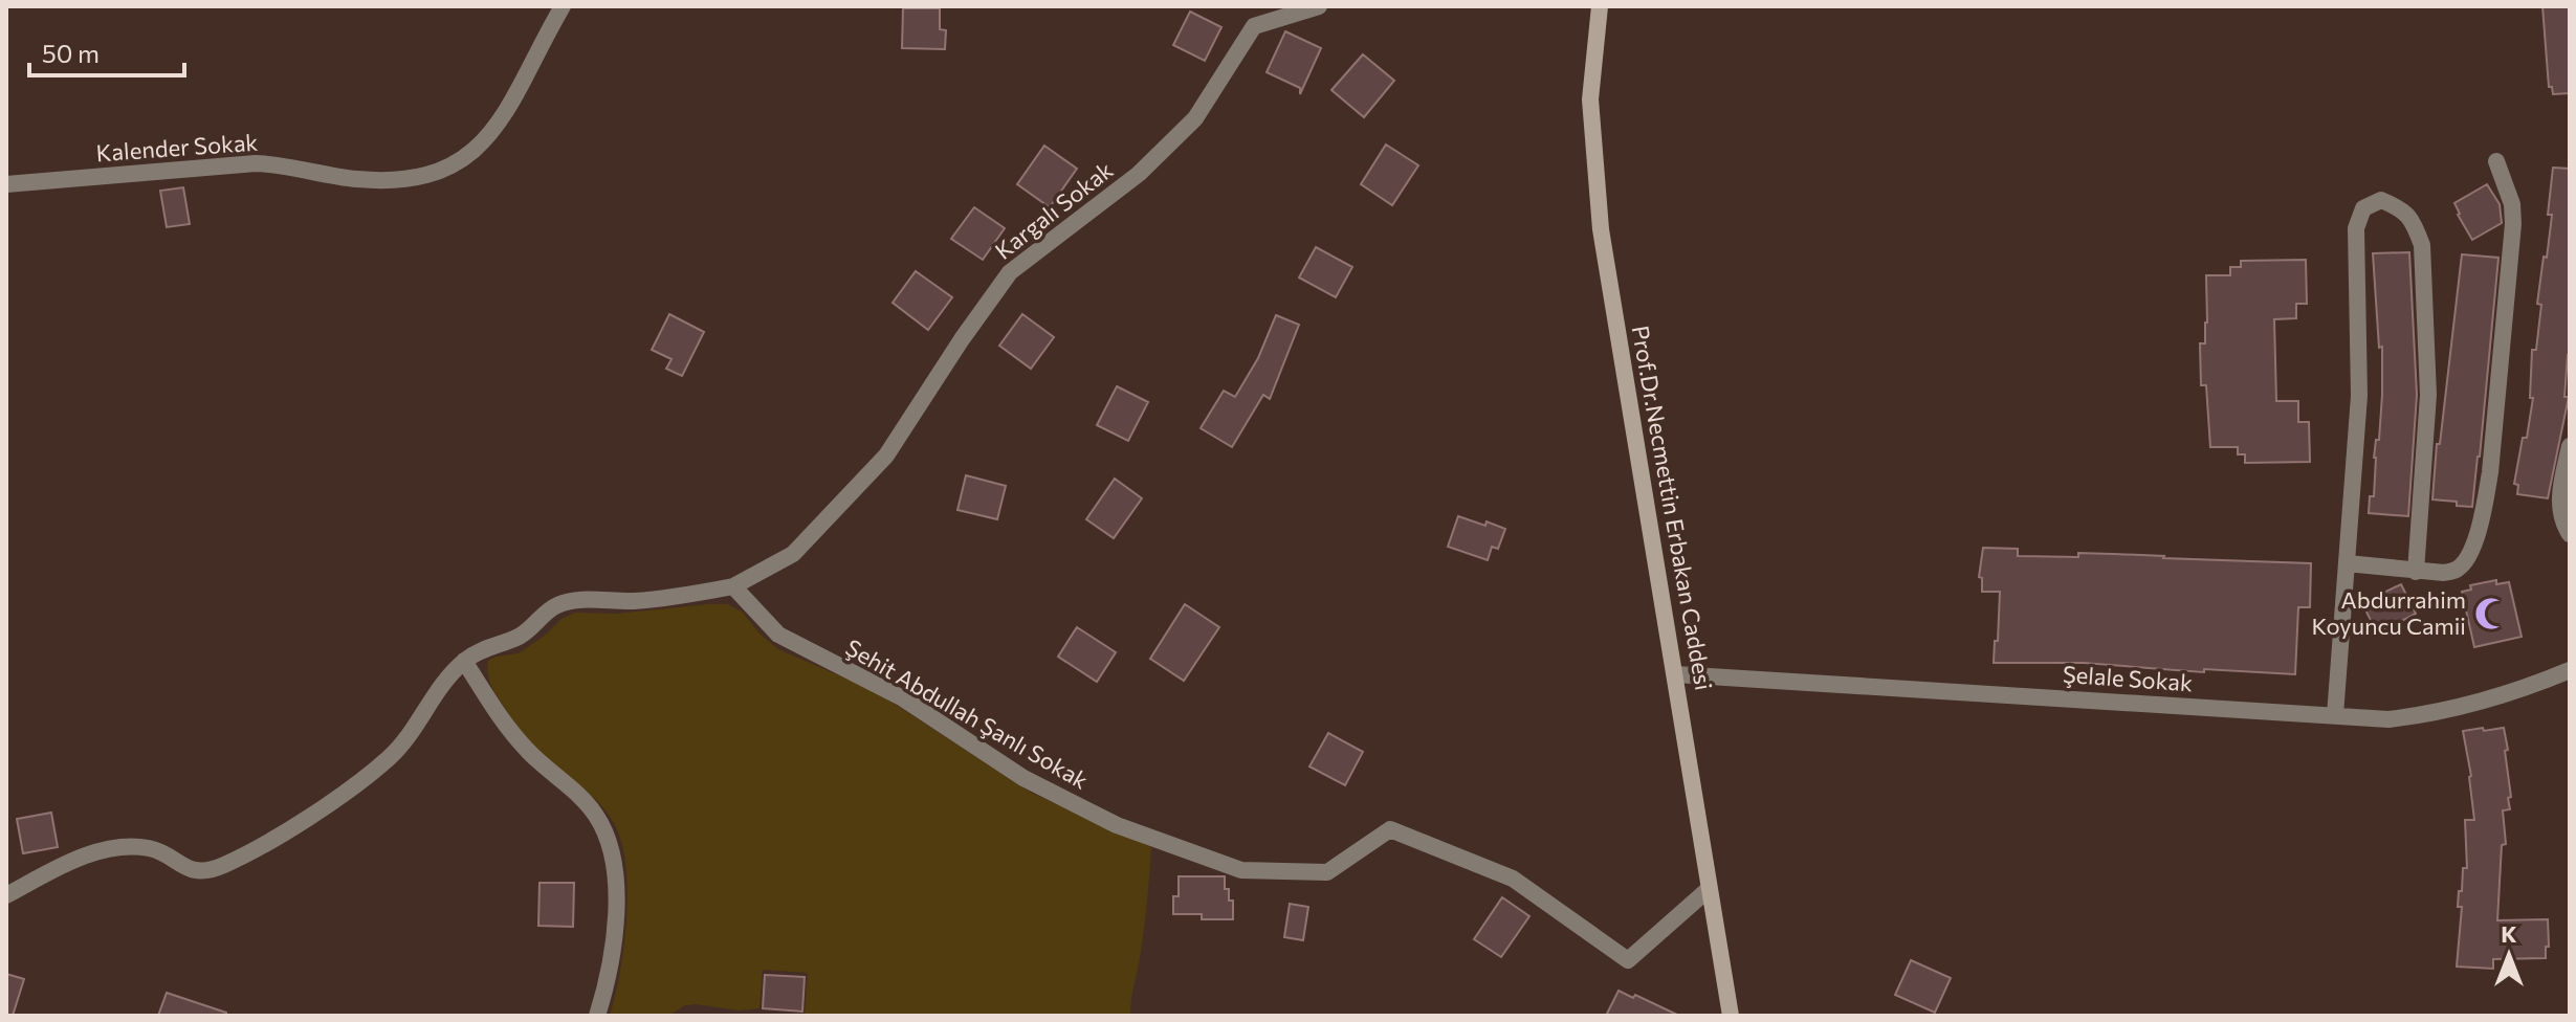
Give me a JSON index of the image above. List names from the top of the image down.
{
  "streets": {
    "main road": ["Prof.Dr.Necmettin Erbakan Caddesi"],
    "street": [
      "Kalender Sokak",
      "Kargalı Sokak",
      "Şelale Sokak",
      "Şehit Abdullah Şanlı Sokak"
    ]
  },
  "crossings": [
    ["Kargalı Sokak", "Şehit Abdullah Şanlı Sokak"],
    ["Prof.Dr.Necmettin Erbakan Caddesi", "Şelale Sokak"],
    ["Prof.Dr.Necmettin Erbakan Caddesi", "Şehit Abdullah Şanlı Sokak"]
  ],
  "places": {
    "mosque": ["Abdurrahim Koyuncu Camii"]
  },
  "scale_bar": "50 m",
  "north": "top"
}
